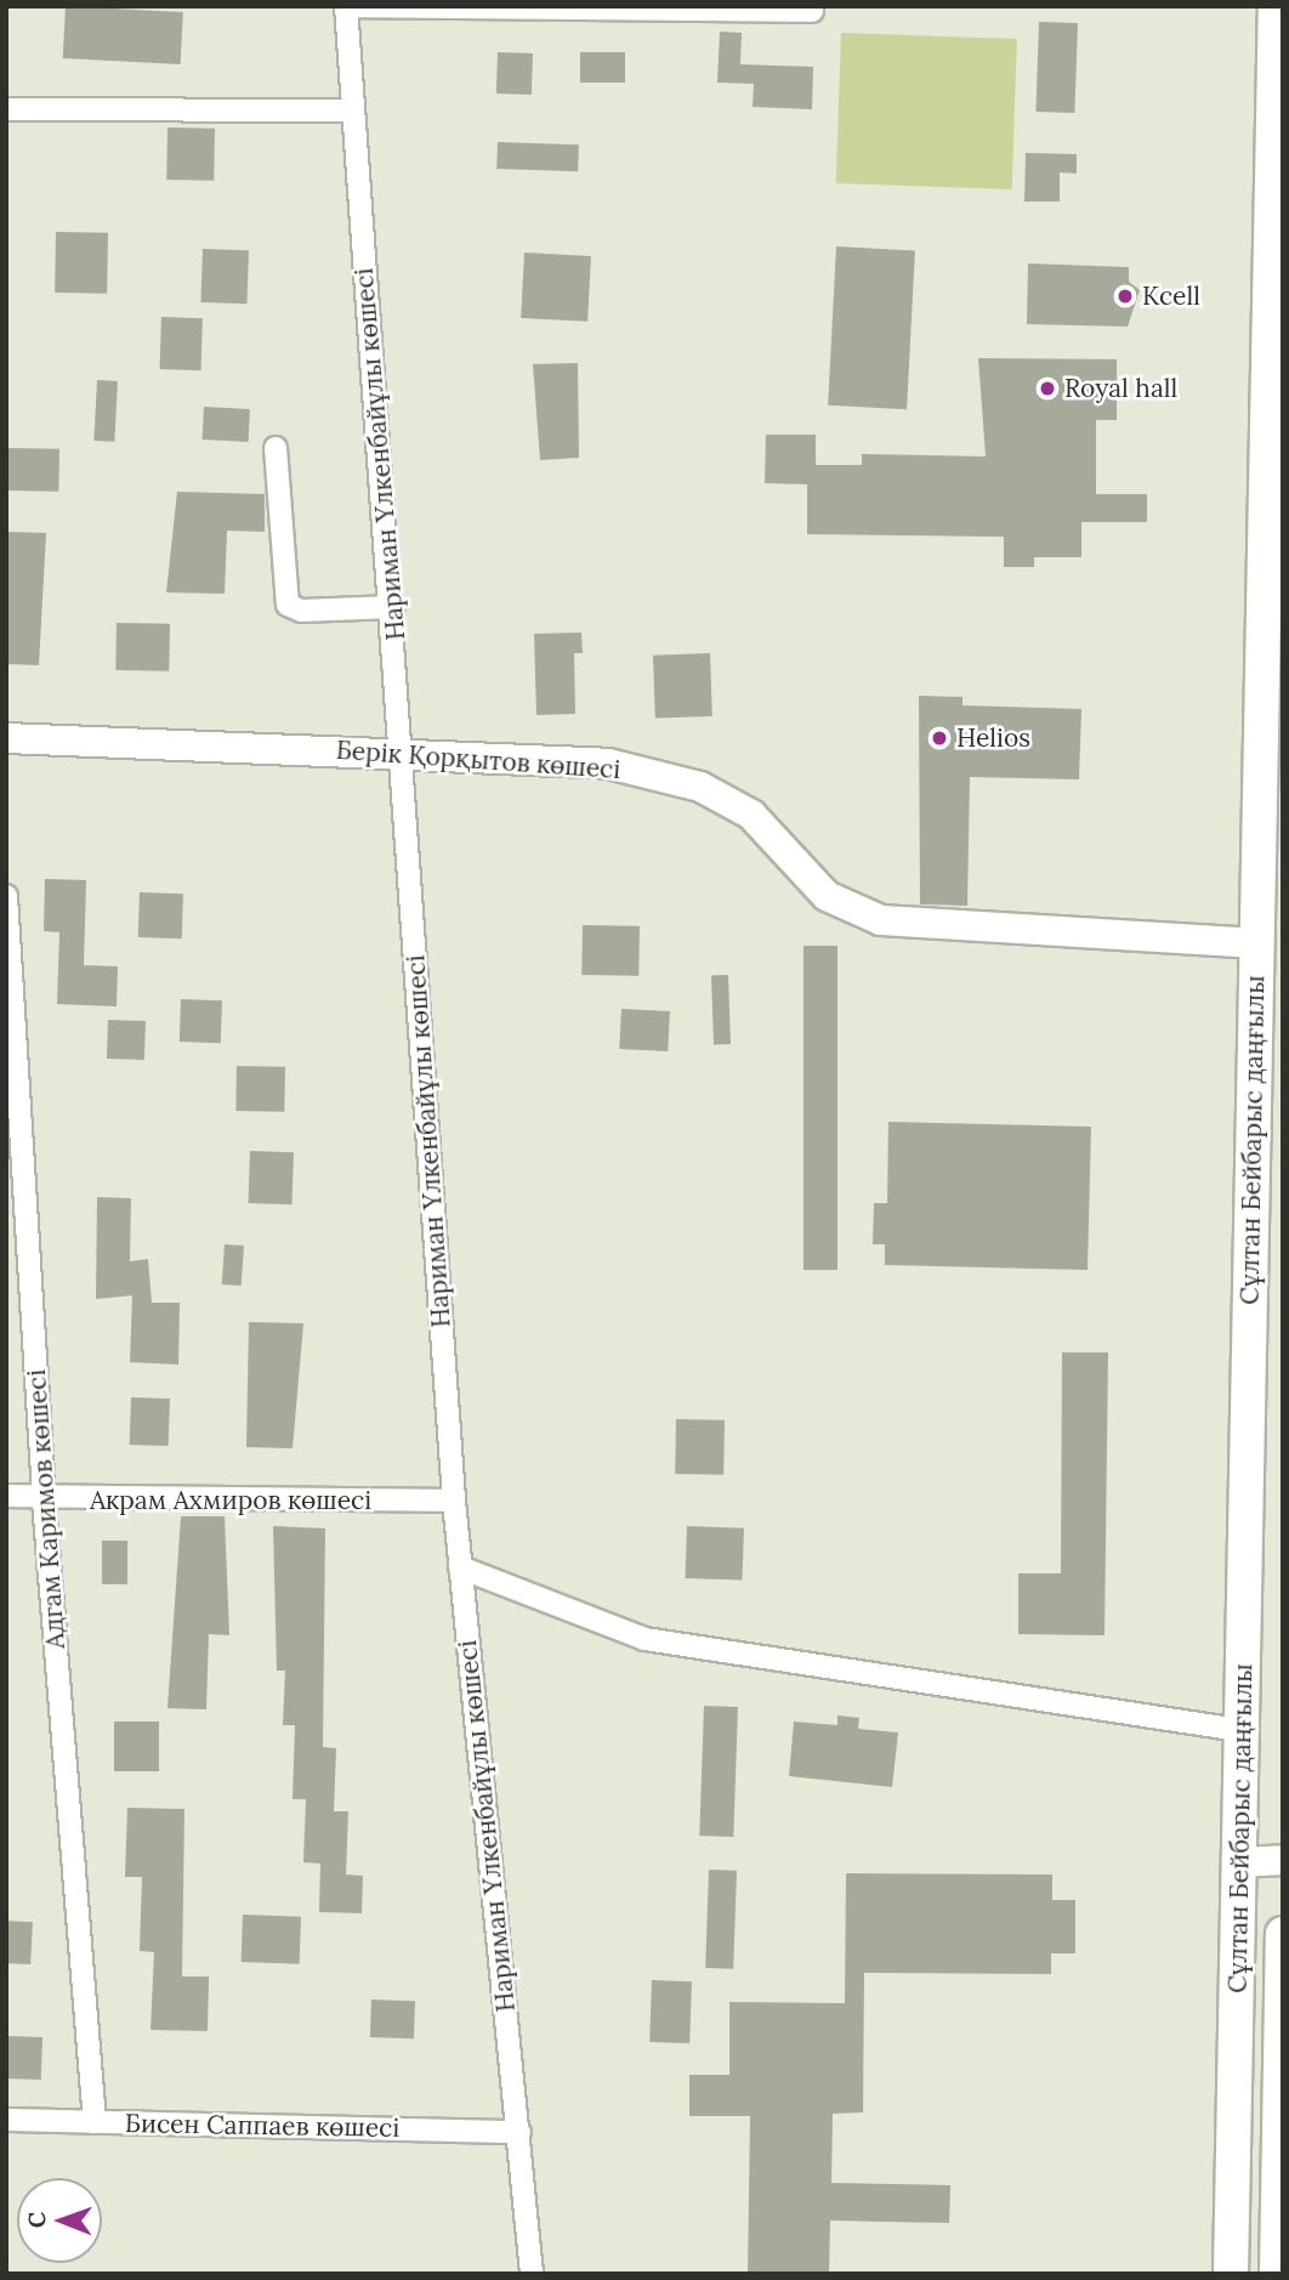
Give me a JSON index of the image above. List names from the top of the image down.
{
  "streets": {
    "main road": ["Сұлтан Бейбарыс даңғылы"],
    "street": [
      "Нариман Үлкенбайұлы көшесі",
      "Берік Қорқытов көшесі",
      "Акрам Ахмиров көшесі",
      "Адгам Каримов көшесі",
      "Бисен Саппаев көшесі"
    ]
  },
  "crossings": [
    ["Нариман Үлкенбайұлы көшесі", "Берік Қорқытов көшесі"],
    ["Нариман Үлкенбайұлы көшесі", "Акрам Ахмиров көшесі"],
    ["Нариман Үлкенбайұлы көшесі", "Бисен Саппаев көшесі"],
    ["Берік Қорқытов көшесі", "Сұлтан Бейбарыс даңғылы"],
    ["Акрам Ахмиров көшесі", "Адгам Каримов көшесі"],
    ["Адгам Каримов көшесі", "Бисен Саппаев көшесі"]
  ],
  "places": ["Kcell", "Royal hall", "Helios"],
  "north": "left"
}
